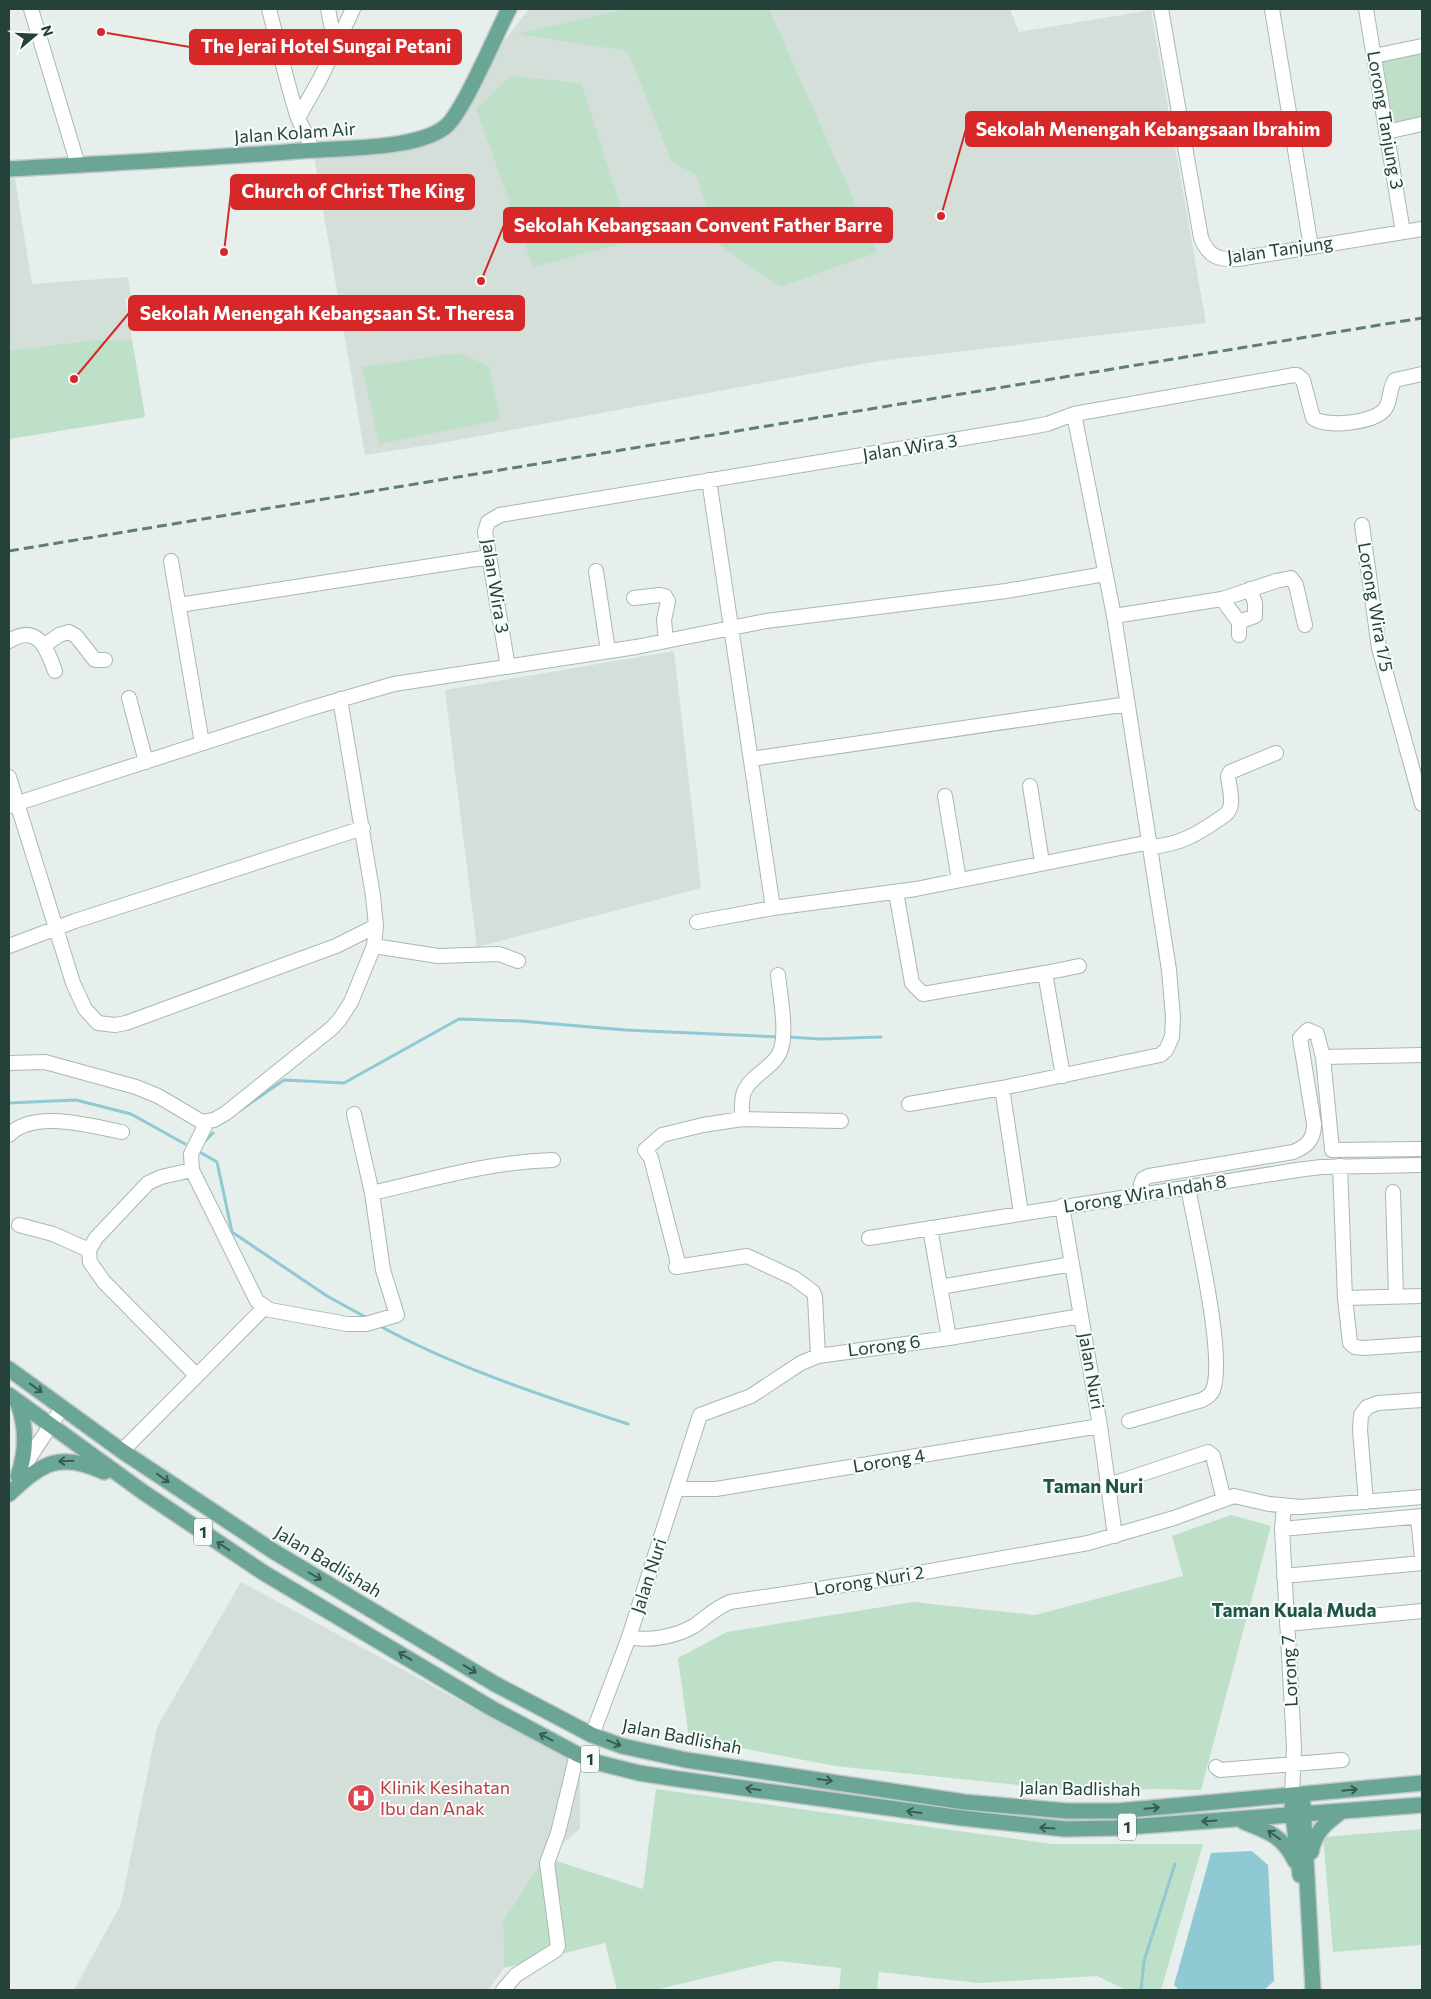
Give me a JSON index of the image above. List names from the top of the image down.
{
  "streets": {
    "main road": ["Jalan Kolam Air", "1", "Jalan Badlishah"],
    "street": [
      "Lorong Tanjung 3",
      "Jalan Tanjung",
      "Jalan Wira 3",
      "Lorong Wira 1/5",
      "Lorong Wira Indah 8",
      "Lorong 6",
      "Jalan Nuri",
      "Lorong 4",
      "Lorong Nuri 2",
      "Lorong 7"
    ]
  },
  "crossings": [
    ["Lorong Tanjung 3", "Jalan Tanjung"],
    ["Lorong Wira Indah 8", "Jalan Nuri"],
    ["Lorong 6", "Jalan Nuri"],
    ["Jalan Nuri", "Lorong 4"],
    ["Jalan Nuri", "Jalan Badlishah"],
    ["Jalan Nuri", "Lorong Nuri 2"],
    ["Jalan Badlishah", "Lorong 7"],
    ["Lorong Nuri 2", "Lorong 7"]
  ],
  "districts": ["Taman Nuri", "Taman Kuala Muda"],
  "places": {
    "other": [
      "The Jerai Hotel Sungai Petani",
      "Sekolah Menengah Kebangsaan Ibrahim",
      "Church of Christ The King",
      "Sekolah Kebangsaan Convent Father Barre",
      "Sekolah Menengah Kebangsaan St. Theresa"
    ],
    "hospital": ["Klinik Kesihatan Ibu dan Anak"]
  },
  "north": "right"
}
